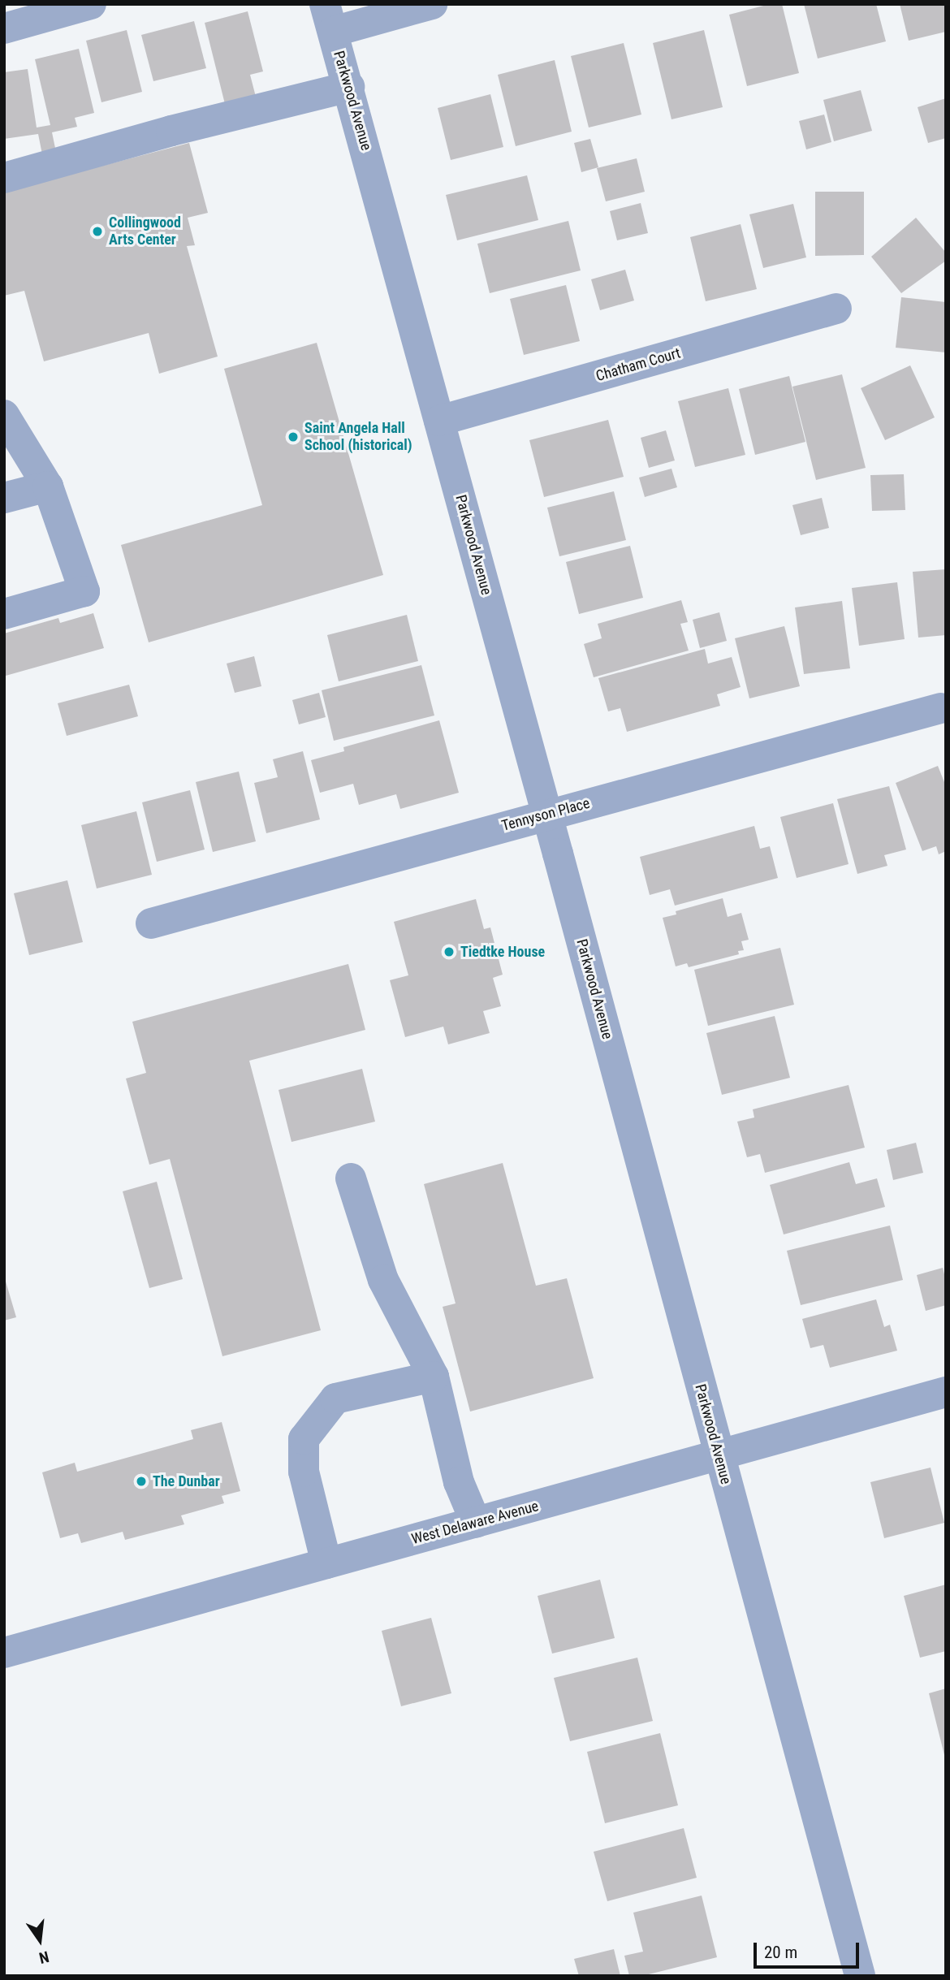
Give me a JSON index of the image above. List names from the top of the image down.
{
  "streets": {
    "street": [
      "Parkwood Avenue",
      "Chatham Court",
      "Tennyson Place",
      "West Delaware Avenue"
    ]
  },
  "crossings": [
    ["Parkwood Avenue", "Chatham Court"],
    ["Parkwood Avenue", "Tennyson Place"],
    ["Parkwood Avenue", "West Delaware Avenue"]
  ],
  "places": [
    "Collingwood Arts Center",
    "Saint Angela Hall School (historical)",
    "Tiedtke House",
    "The Dunbar"
  ],
  "scale_bar": "20 m",
  "north": "bottom"
}
